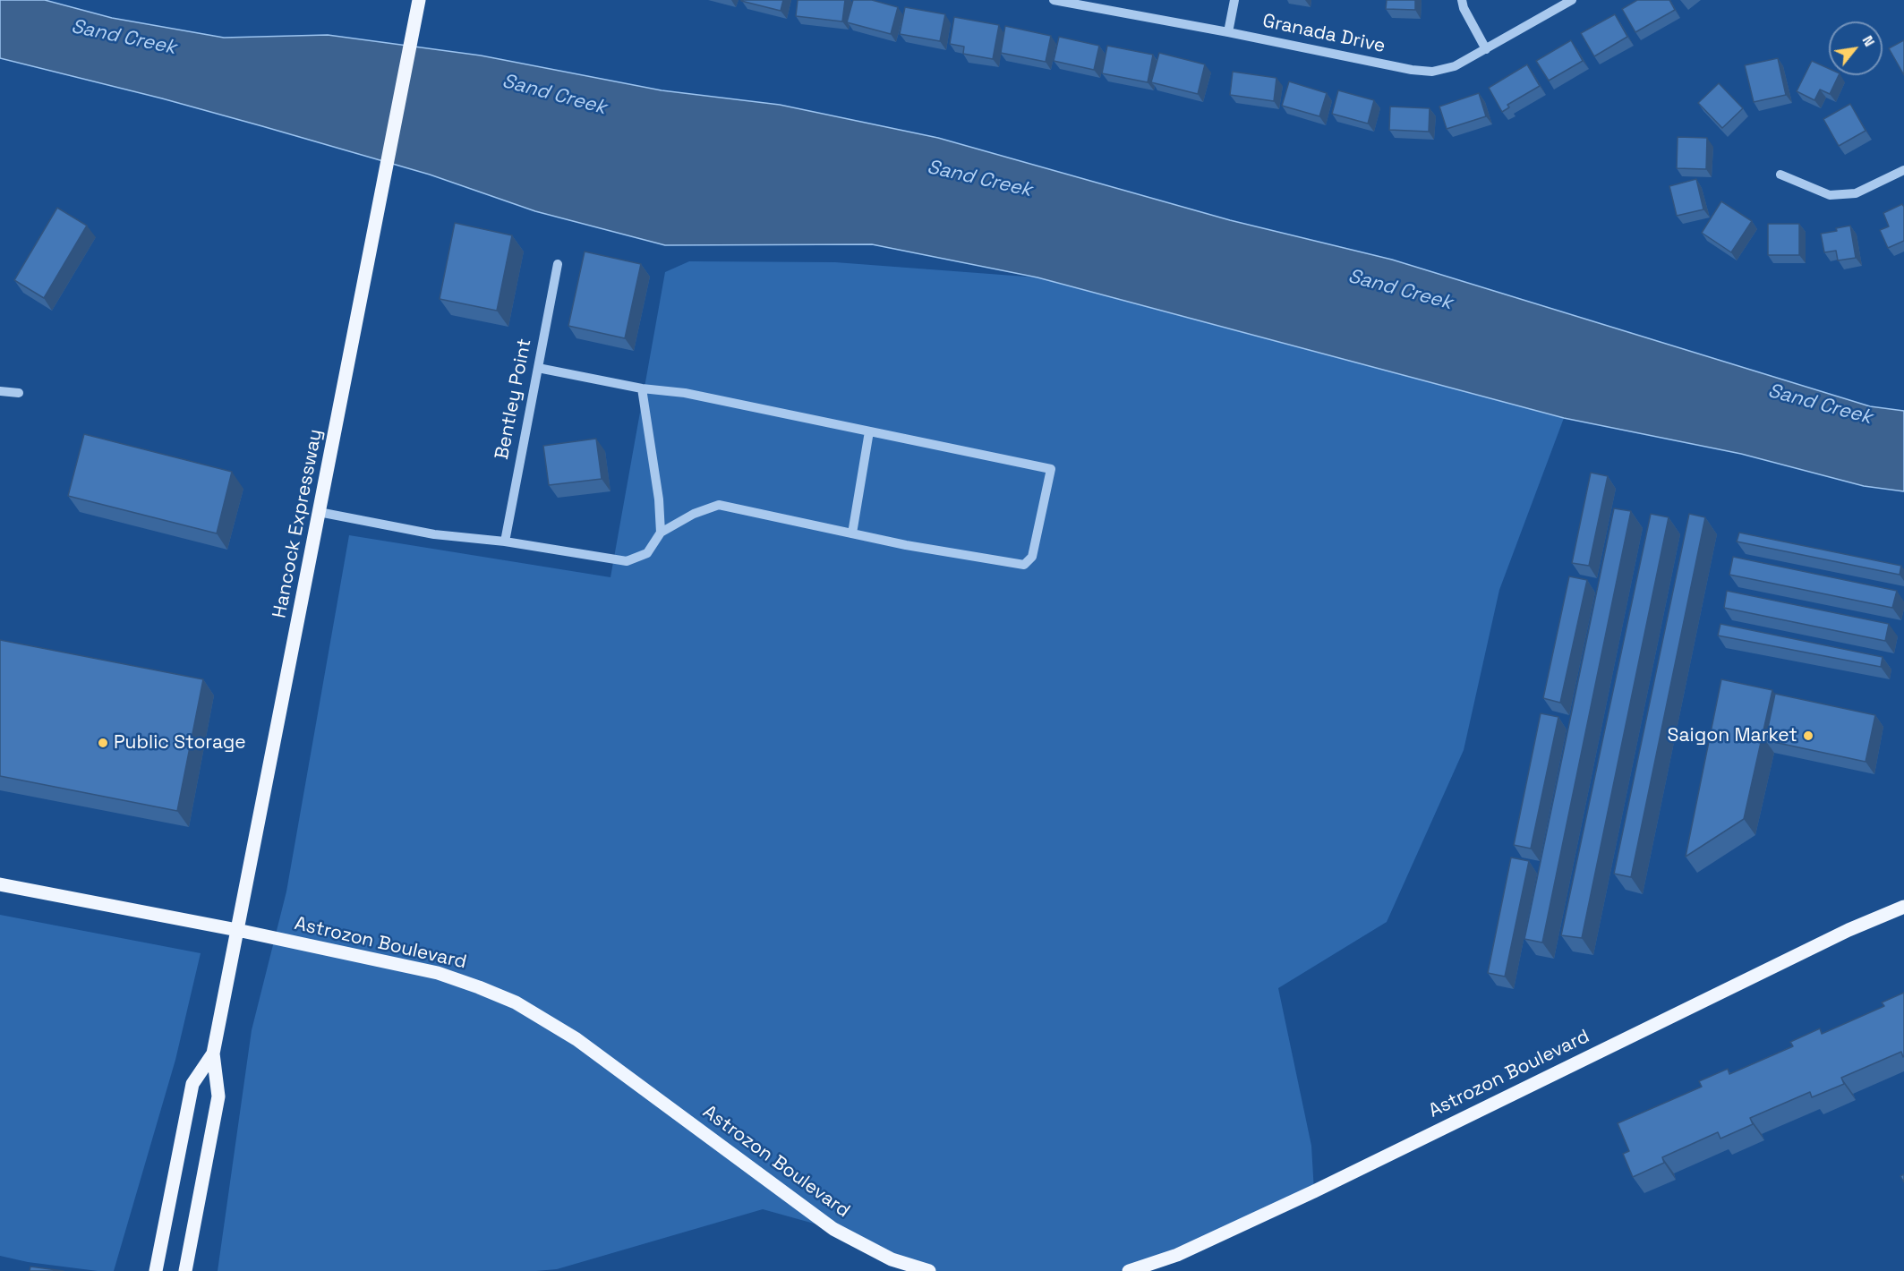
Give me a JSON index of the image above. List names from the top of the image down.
{
  "streets": {
    "main road": ["Hancock Expressway", "Astrozon Boulevard"],
    "street": ["Granada Drive", "Bentley Point"]
  },
  "crossings": [
    ["Hancock Expressway", "Astrozon Boulevard"]
  ],
  "water": ["Sand Creek"],
  "places": ["Saigon Market", "Public Storage"],
  "north": "top right"
}
